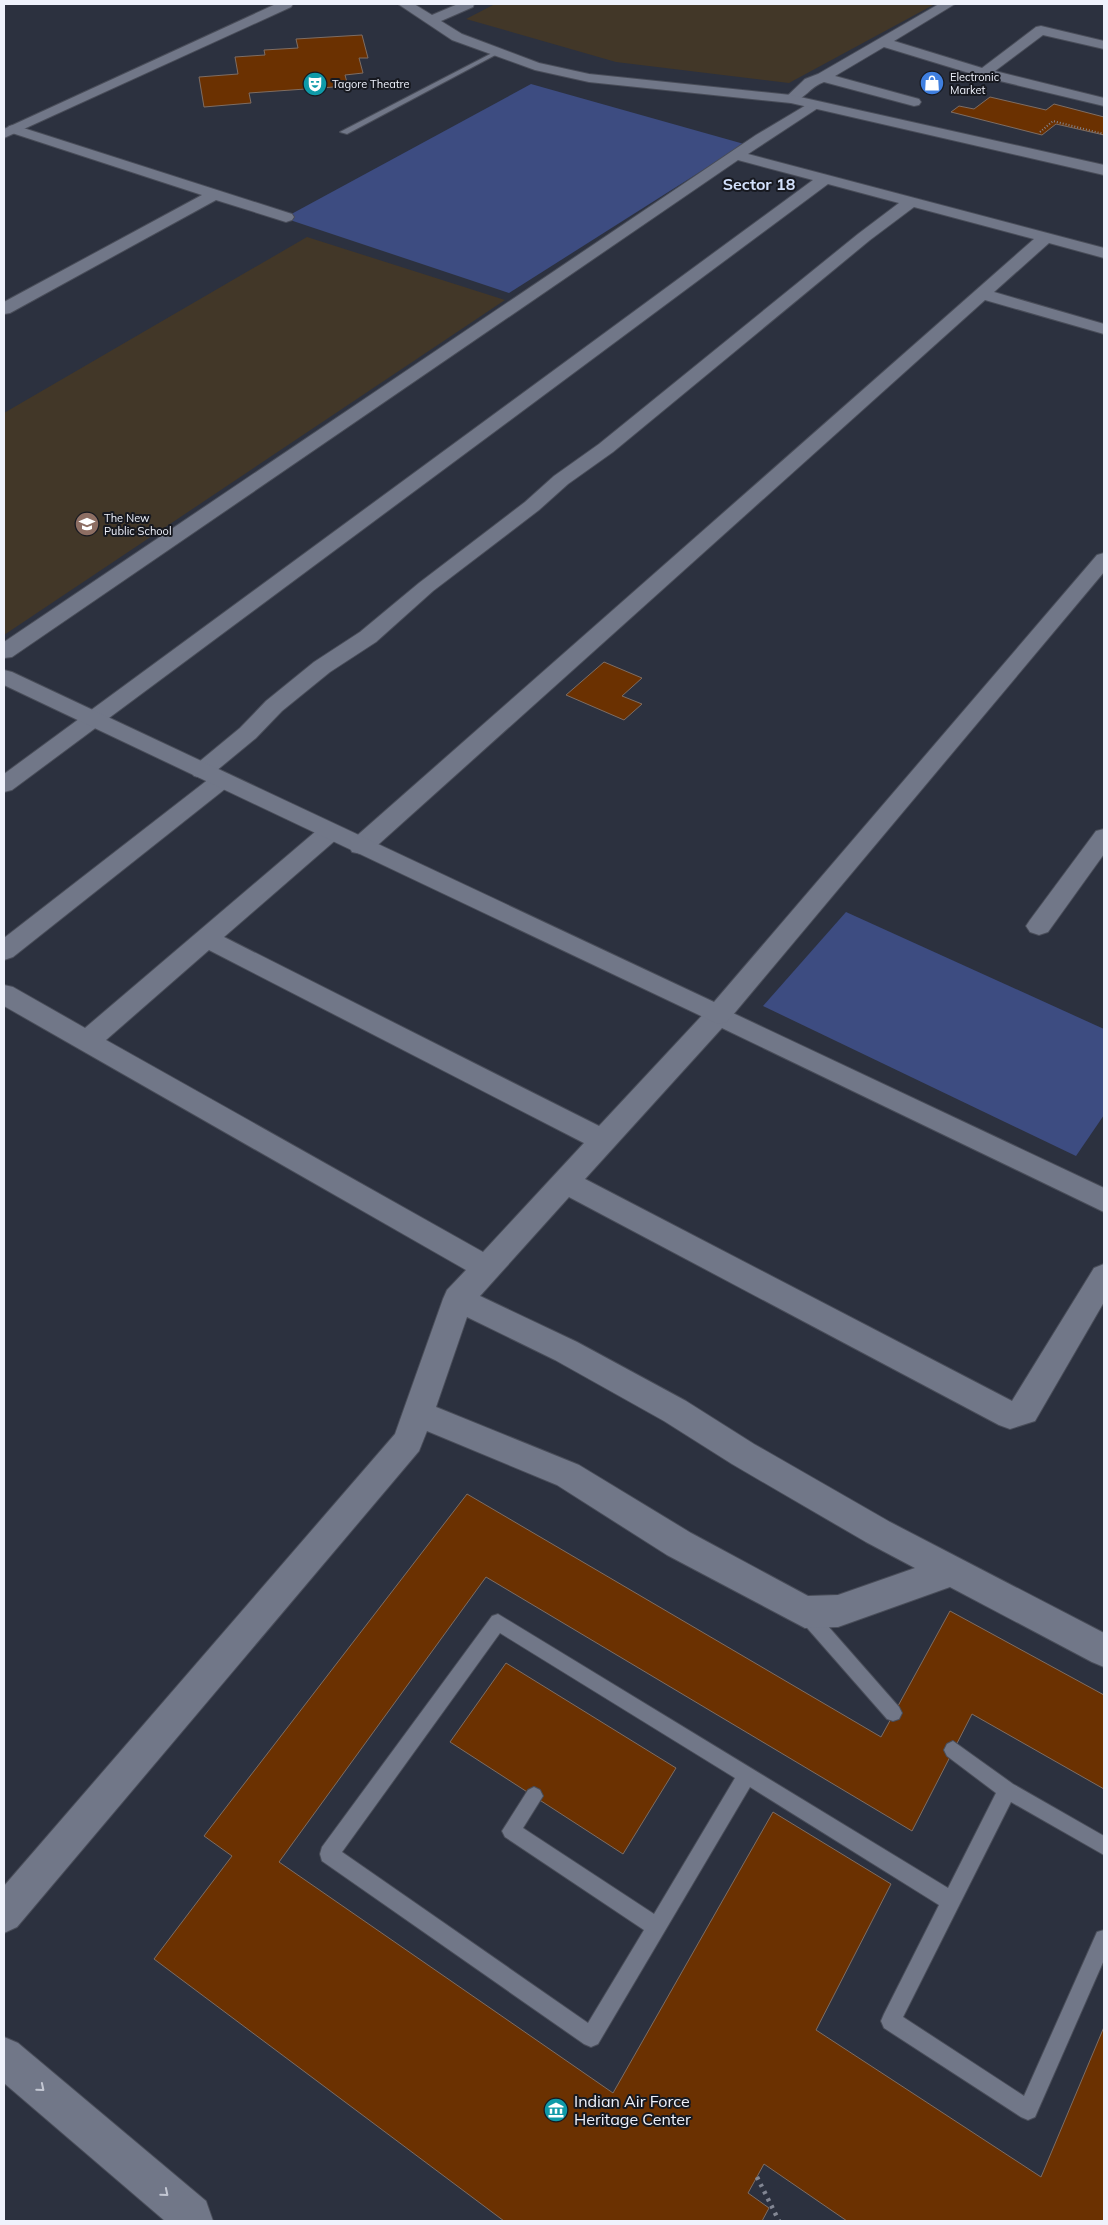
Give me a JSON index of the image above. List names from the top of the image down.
{
  "districts": ["Sector 18"],
  "places": {
    "shop": ["Electronic Market"],
    "theatre": ["Tagore Theatre"],
    "school or university": ["The New Public School"],
    "museum": ["Indian Air Force Heritage Center"]
  }
}
